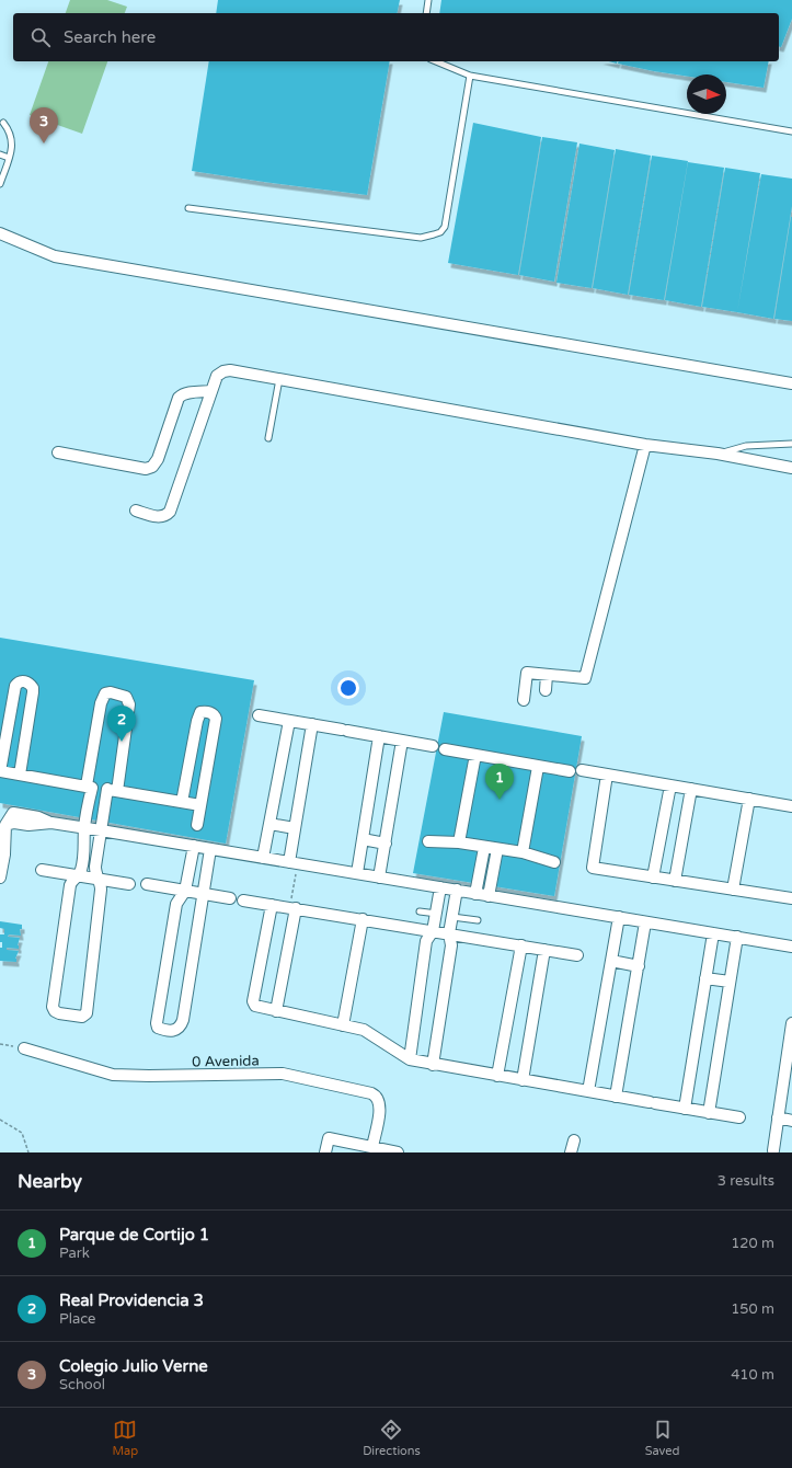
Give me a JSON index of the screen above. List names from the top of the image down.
{
  "streets": {
    "street": ["0 Avenida"]
  },
  "north": "right",
  "page": {
    "search": "Search here",
    "pins": ["3", "2", "1"],
    "heading": ["Nearby", "3 results"],
    "list": [
      {
        "mark": "1",
        "name": "Parque de Cortijo 1",
        "note": "Park",
        "value": "120 m"
      },
      {
        "mark": "2",
        "name": "Real Providencia 3",
        "note": "Place",
        "value": "150 m"
      },
      {
        "mark": "3",
        "name": "Colegio Julio Verne",
        "note": "School",
        "value": "410 m"
      }
    ],
    "nav": ["Map", "Directions", "Saved"]
  }
}
